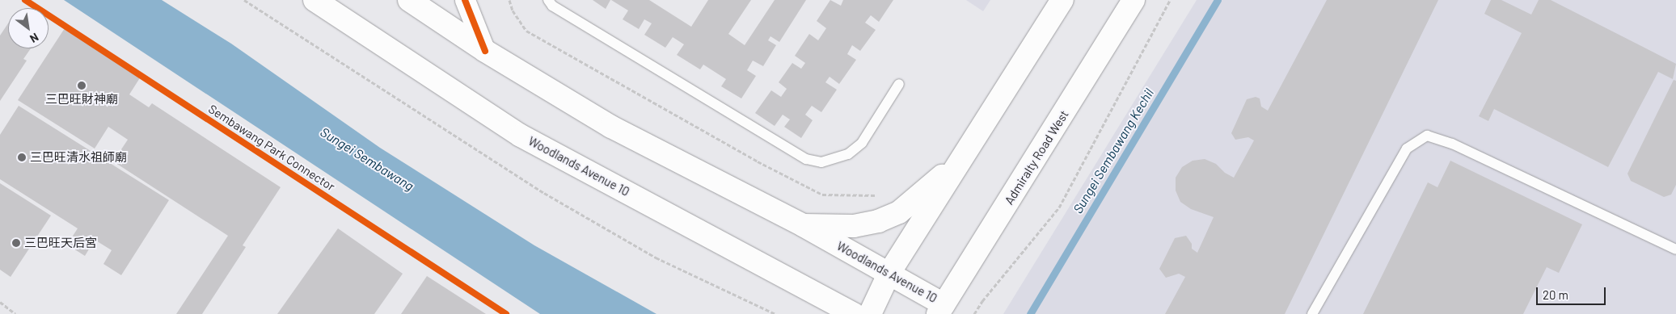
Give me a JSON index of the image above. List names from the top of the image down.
{
  "streets": {
    "main road": ["Admiralty Road West", "Woodlands Avenue 10"],
    "cycle path": ["Sembawang Park Connector"]
  },
  "crossings": [
    ["Admiralty Road West", "Woodlands Avenue 10"]
  ],
  "water": ["Sungei Sembawang Kechil", "Sungei Sembawang"],
  "places": ["三巴旺財神廟", "三巴旺清水祖師廟", "三巴旺天后宮"],
  "scale_bar": "20 m",
  "north": "bottom right"
}
